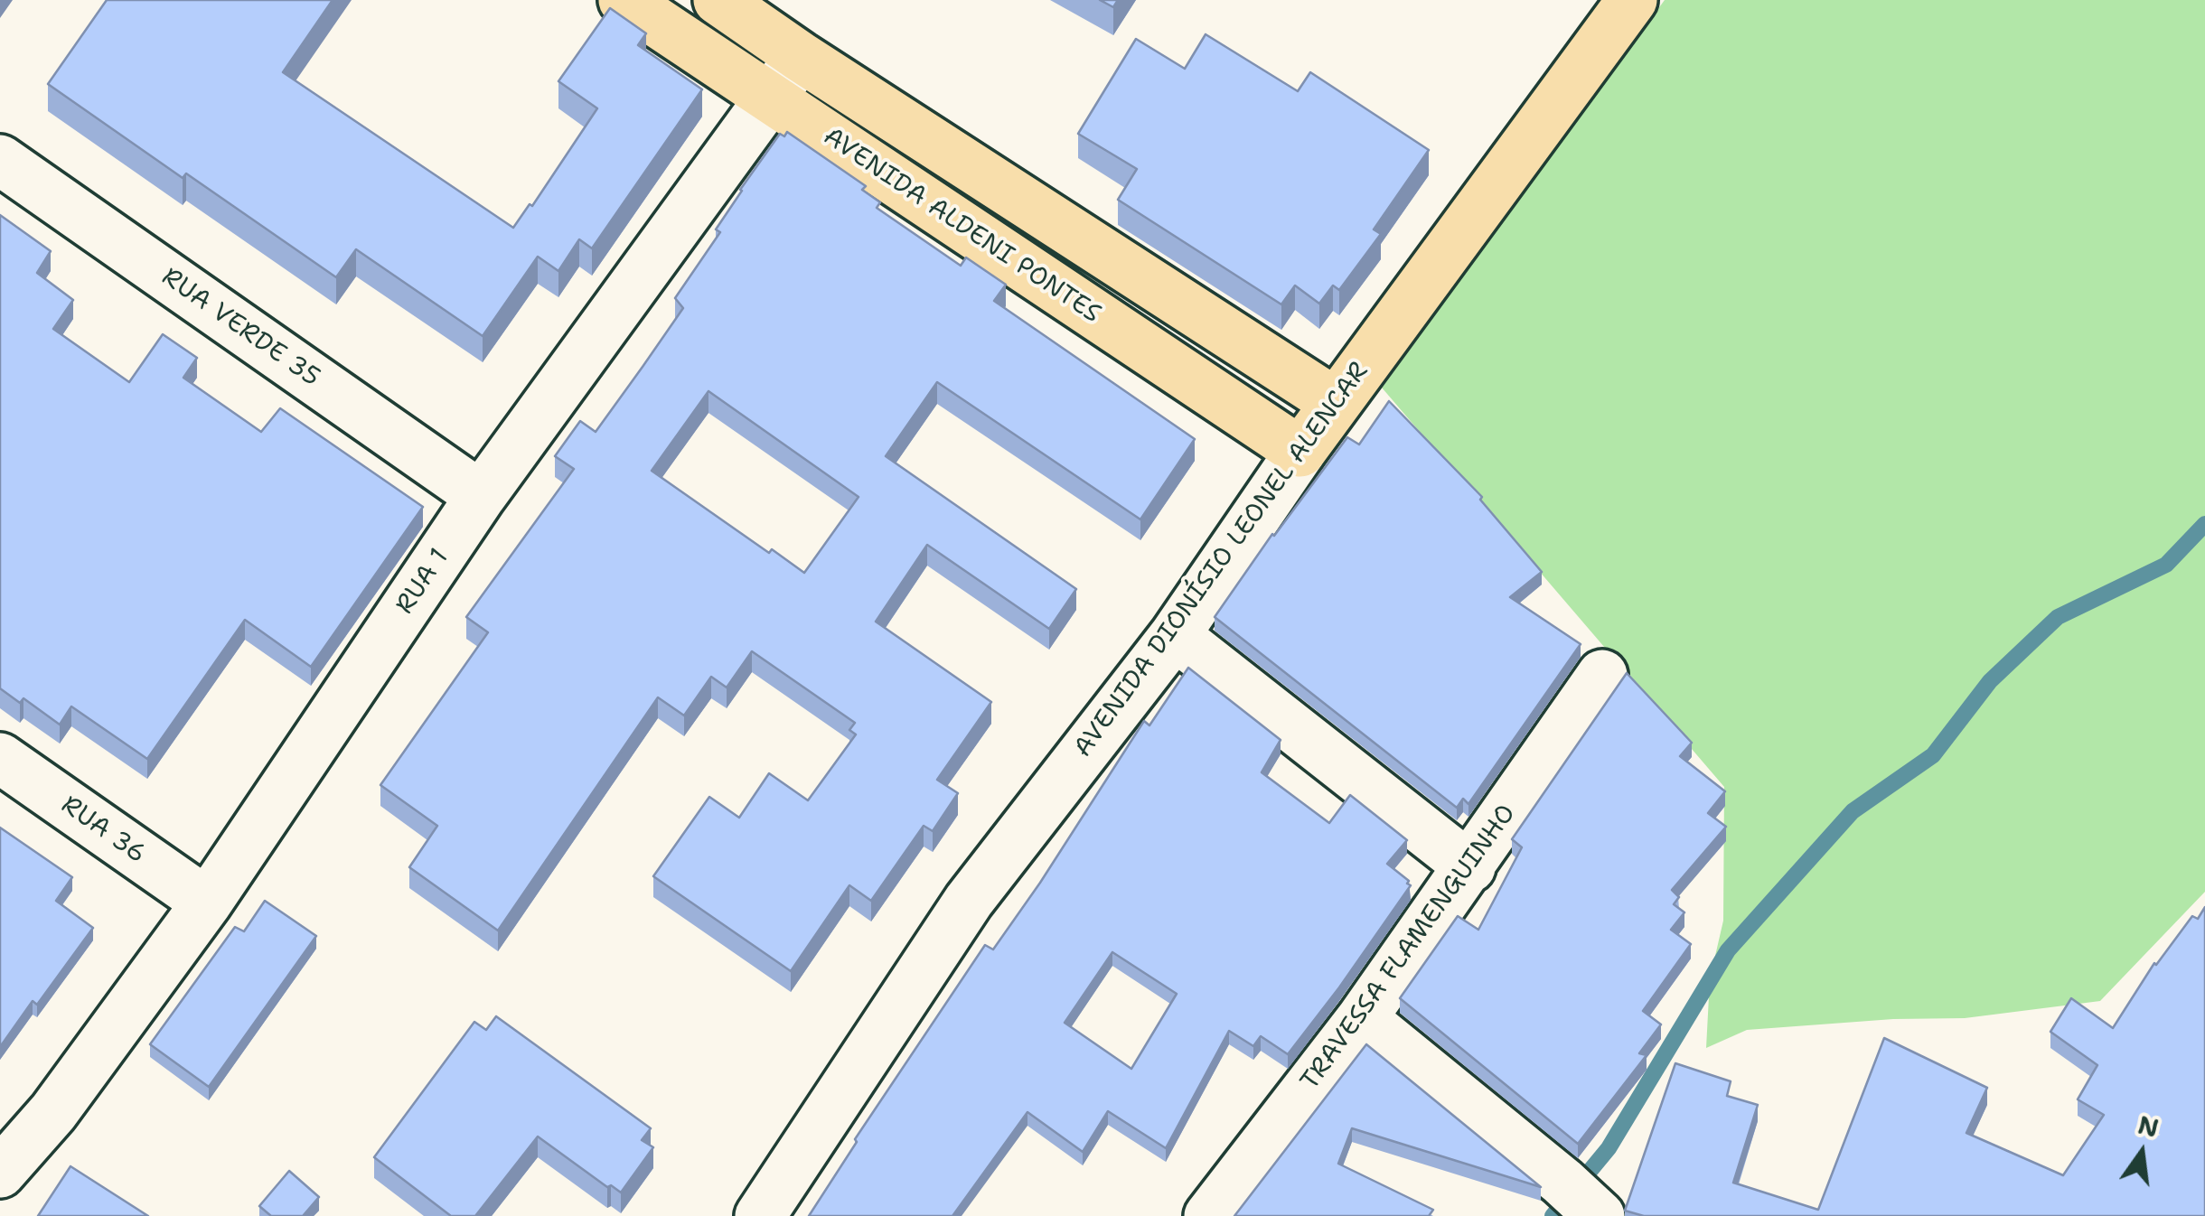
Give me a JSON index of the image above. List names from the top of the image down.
{
  "streets": {
    "main road": ["AVENIDA ALDENI PONTES", "AVENIDA DIONÍSIO LEONEL ALENCAR"],
    "street": [
      "RUA VERDE 35",
      "RUA 1",
      "RUA 36",
      "TRAVESSA FLAMENGUINHO"
    ]
  },
  "crossings": [
    ["AVENIDA ALDENI PONTES", "AVENIDA DIONÍSIO LEONEL ALENCAR"],
    ["AVENIDA ALDENI PONTES", "RUA 1"],
    ["RUA VERDE 35", "RUA 1"],
    ["RUA 1", "RUA 36"]
  ],
  "north": "top"
}
